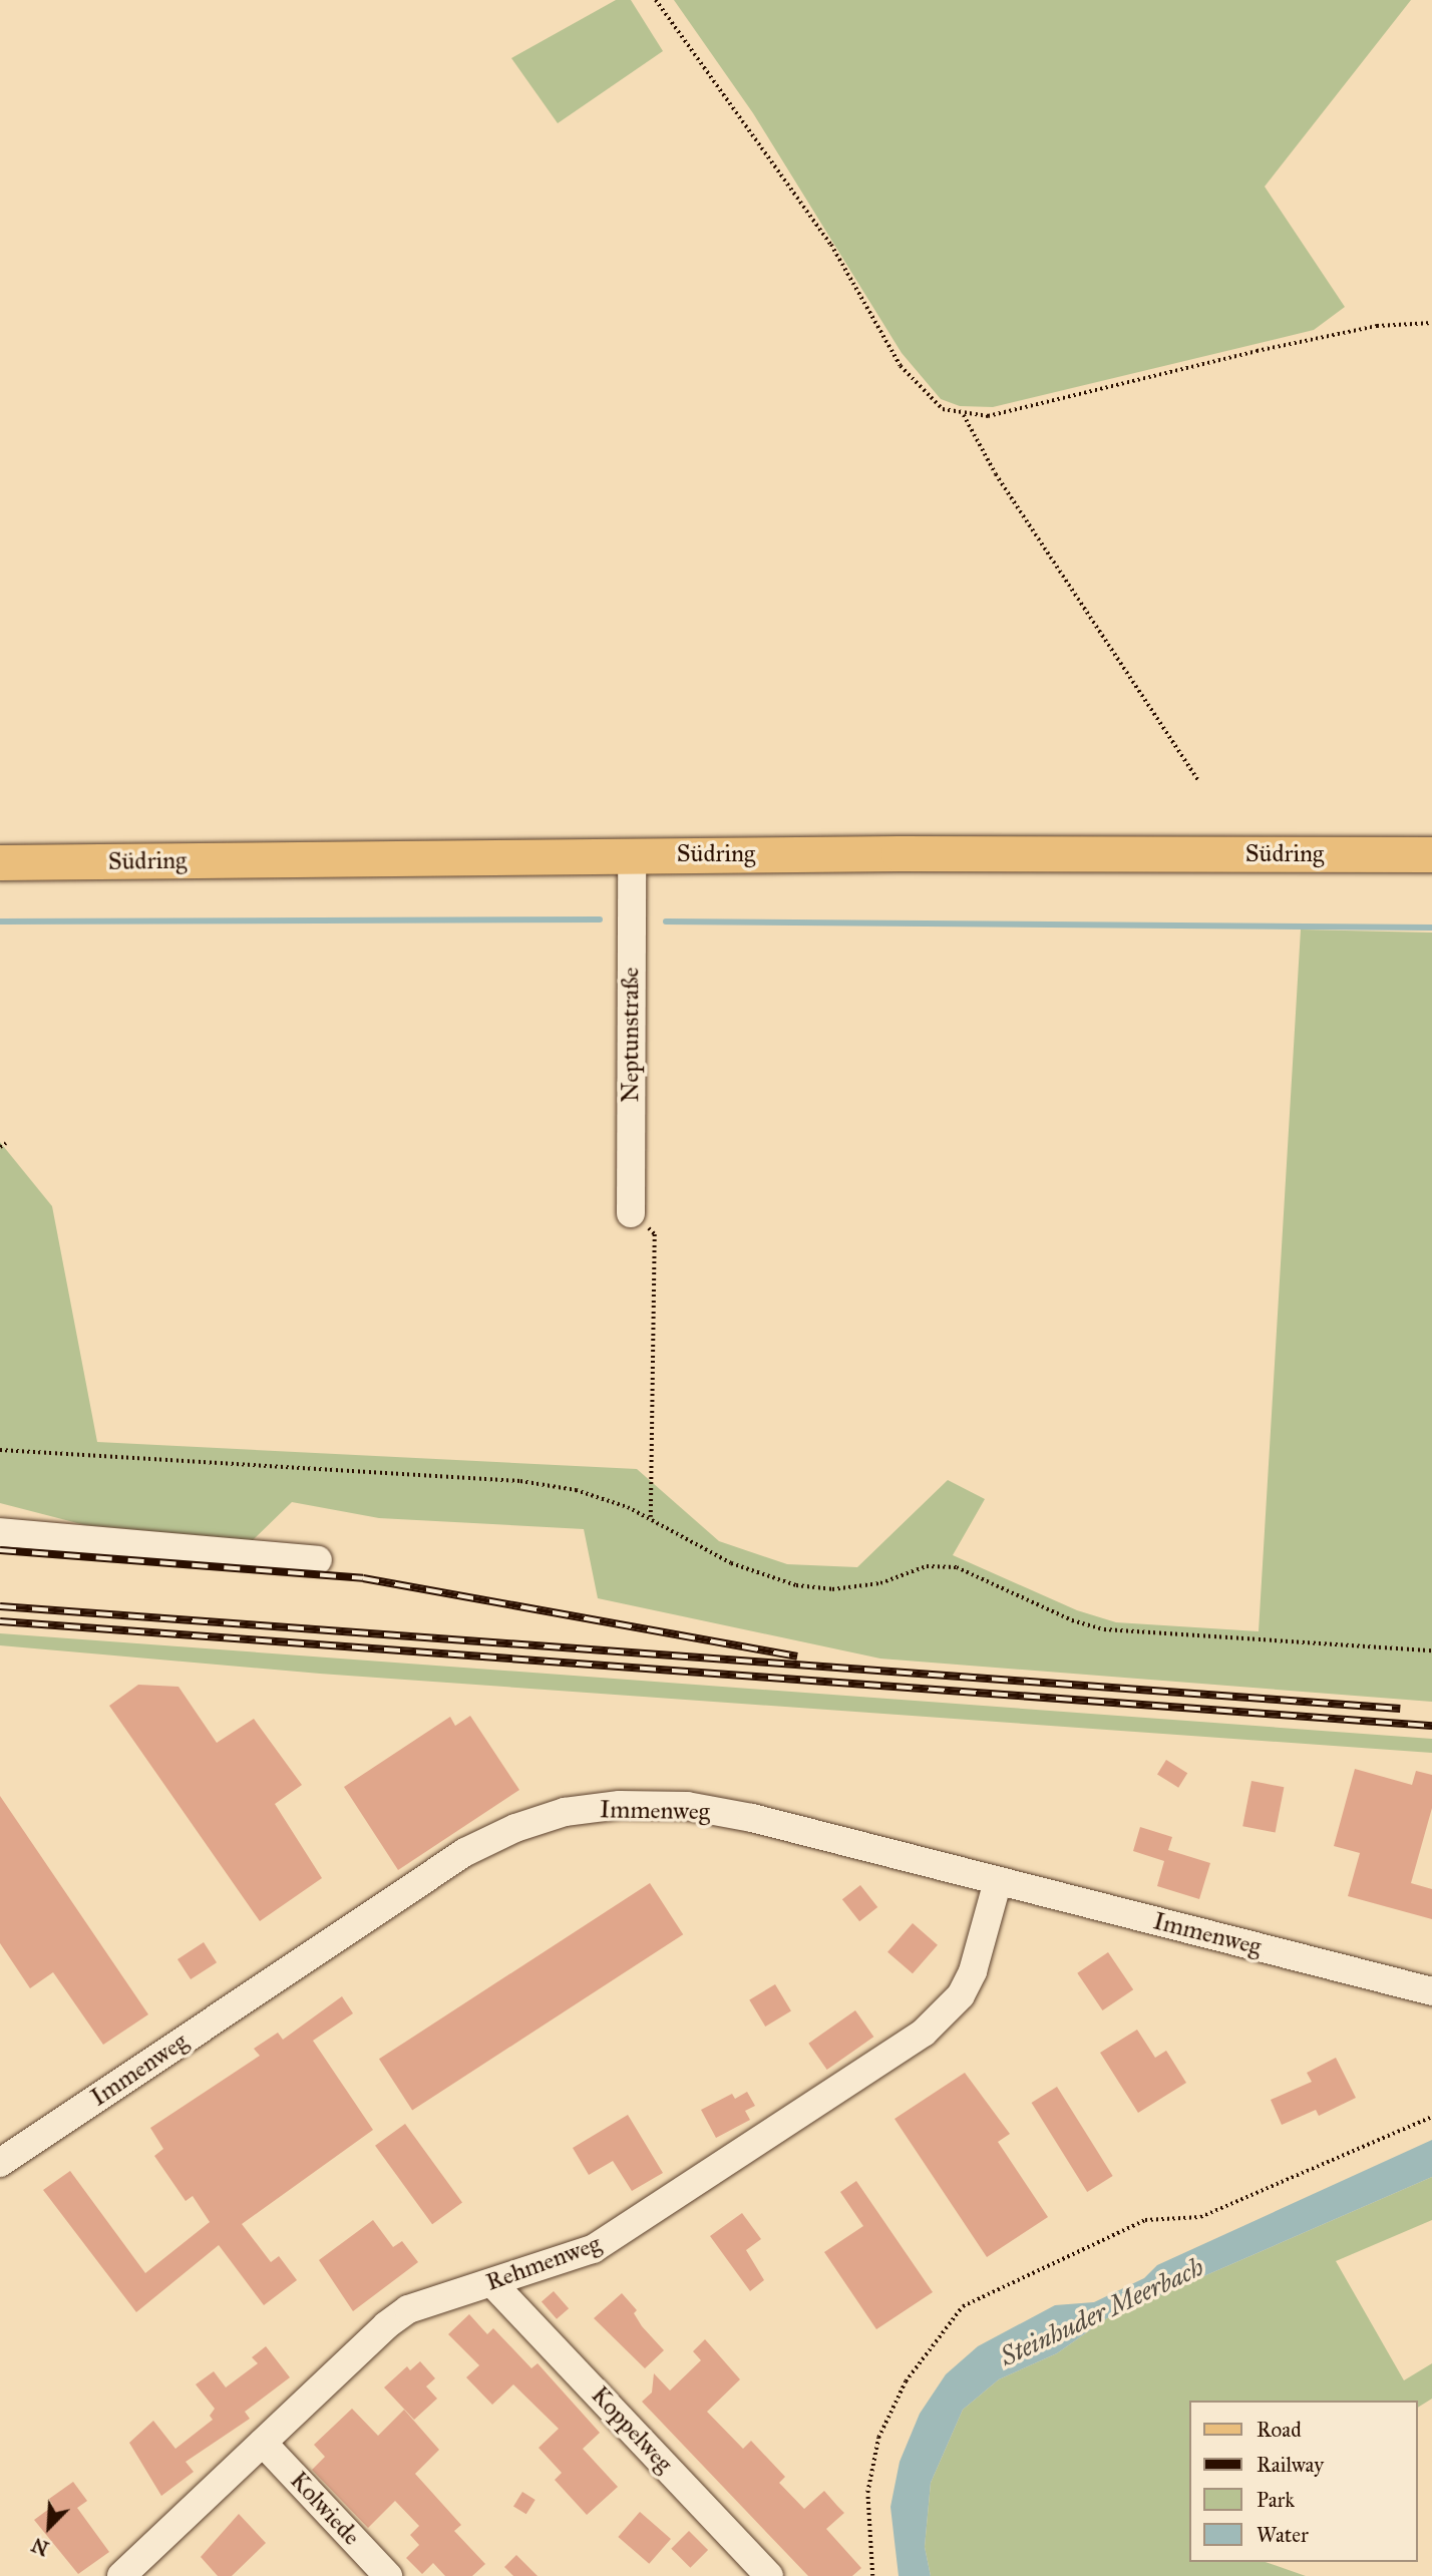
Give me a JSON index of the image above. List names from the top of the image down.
{
  "streets": {
    "main road": ["Südring"],
    "street": [
      "Neptunstraße",
      "Immenweg",
      "Rehmenweg",
      "Koppelweg",
      "Kolwiede"
    ]
  },
  "crossings": [
    ["Südring", "Neptunstraße"],
    ["Immenweg", "Rehmenweg"],
    ["Rehmenweg", "Koppelweg"],
    ["Rehmenweg", "Kolwiede"]
  ],
  "water": ["Steinhuder Meerbach"],
  "legend": [
    "Road",
    "Railway",
    "Park",
    "Water"
  ],
  "north": "bottom left"
}
